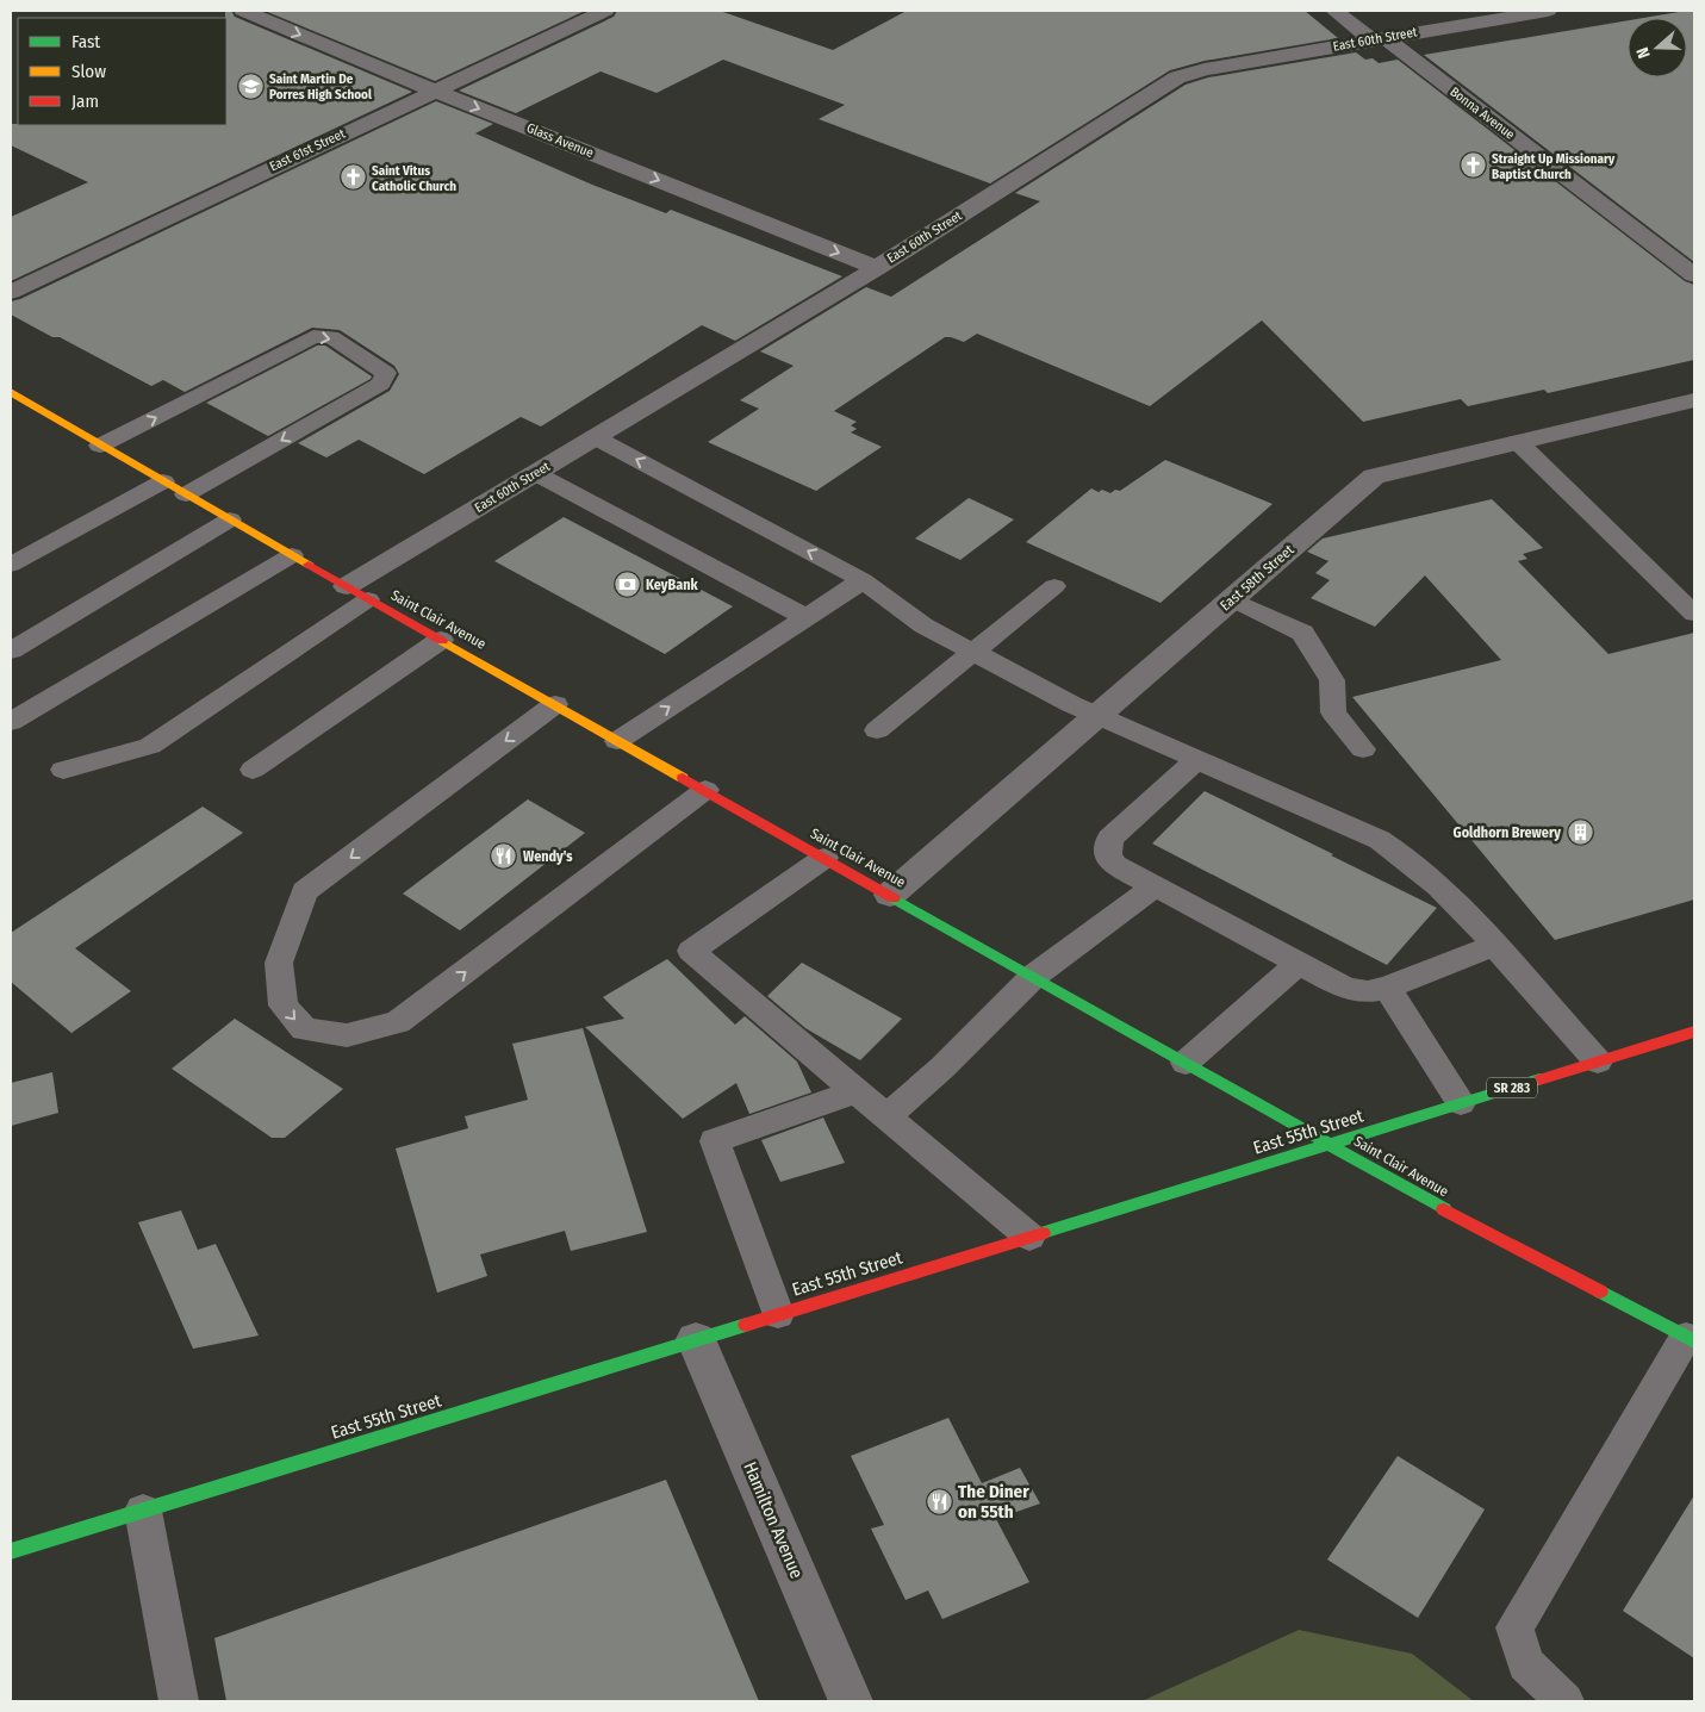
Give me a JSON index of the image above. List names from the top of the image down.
{
  "streets": {
    "main road": ["Saint Clair Avenue", "SR 283", "East 55th Street"],
    "street": [
      "East 60th Street",
      "Bonna Avenue",
      "Glass Avenue",
      "East 61st Street",
      "East 58th Street",
      "Hamilton Avenue"
    ]
  },
  "crossings": [
    ["East 60th Street", "Bonna Avenue"],
    ["East 60th Street", "Glass Avenue"],
    ["East 60th Street", "Saint Clair Avenue"],
    ["Glass Avenue", "East 61st Street"],
    ["East 58th Street", "Saint Clair Avenue"],
    ["Saint Clair Avenue", "East 55th Street"],
    ["East 55th Street", "Hamilton Avenue"]
  ],
  "one_way": ["Glass Avenue"],
  "places": {
    "school or university": ["Saint Martin De Porres High School"],
    "church": ["Straight Up Missionary Baptist Church", "Saint Vitus Catholic Church"],
    "bank": ["KeyBank"],
    "building": ["Goldhorn Brewery"],
    "restaurant": ["Wendy's", "The Diner on 55th"]
  },
  "legend": ["Fast", "Slow", "Jam"],
  "north": "left"
}
